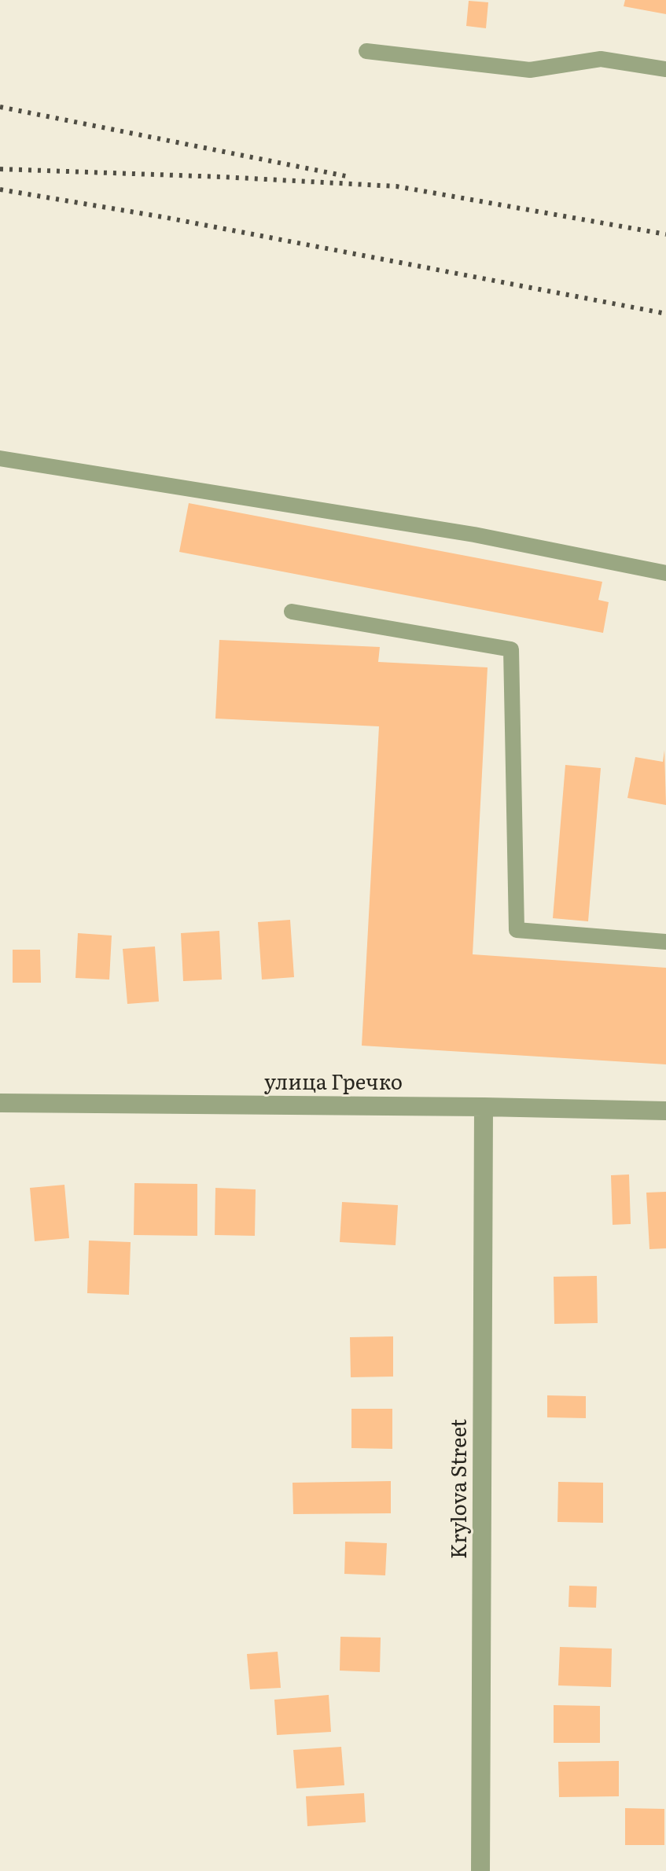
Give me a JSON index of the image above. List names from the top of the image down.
{
  "streets": {
    "street": ["улица Гречко", "Krylova Street"]
  },
  "crossings": [
    ["улица Гречко", "Krylova Street"]
  ]
}
